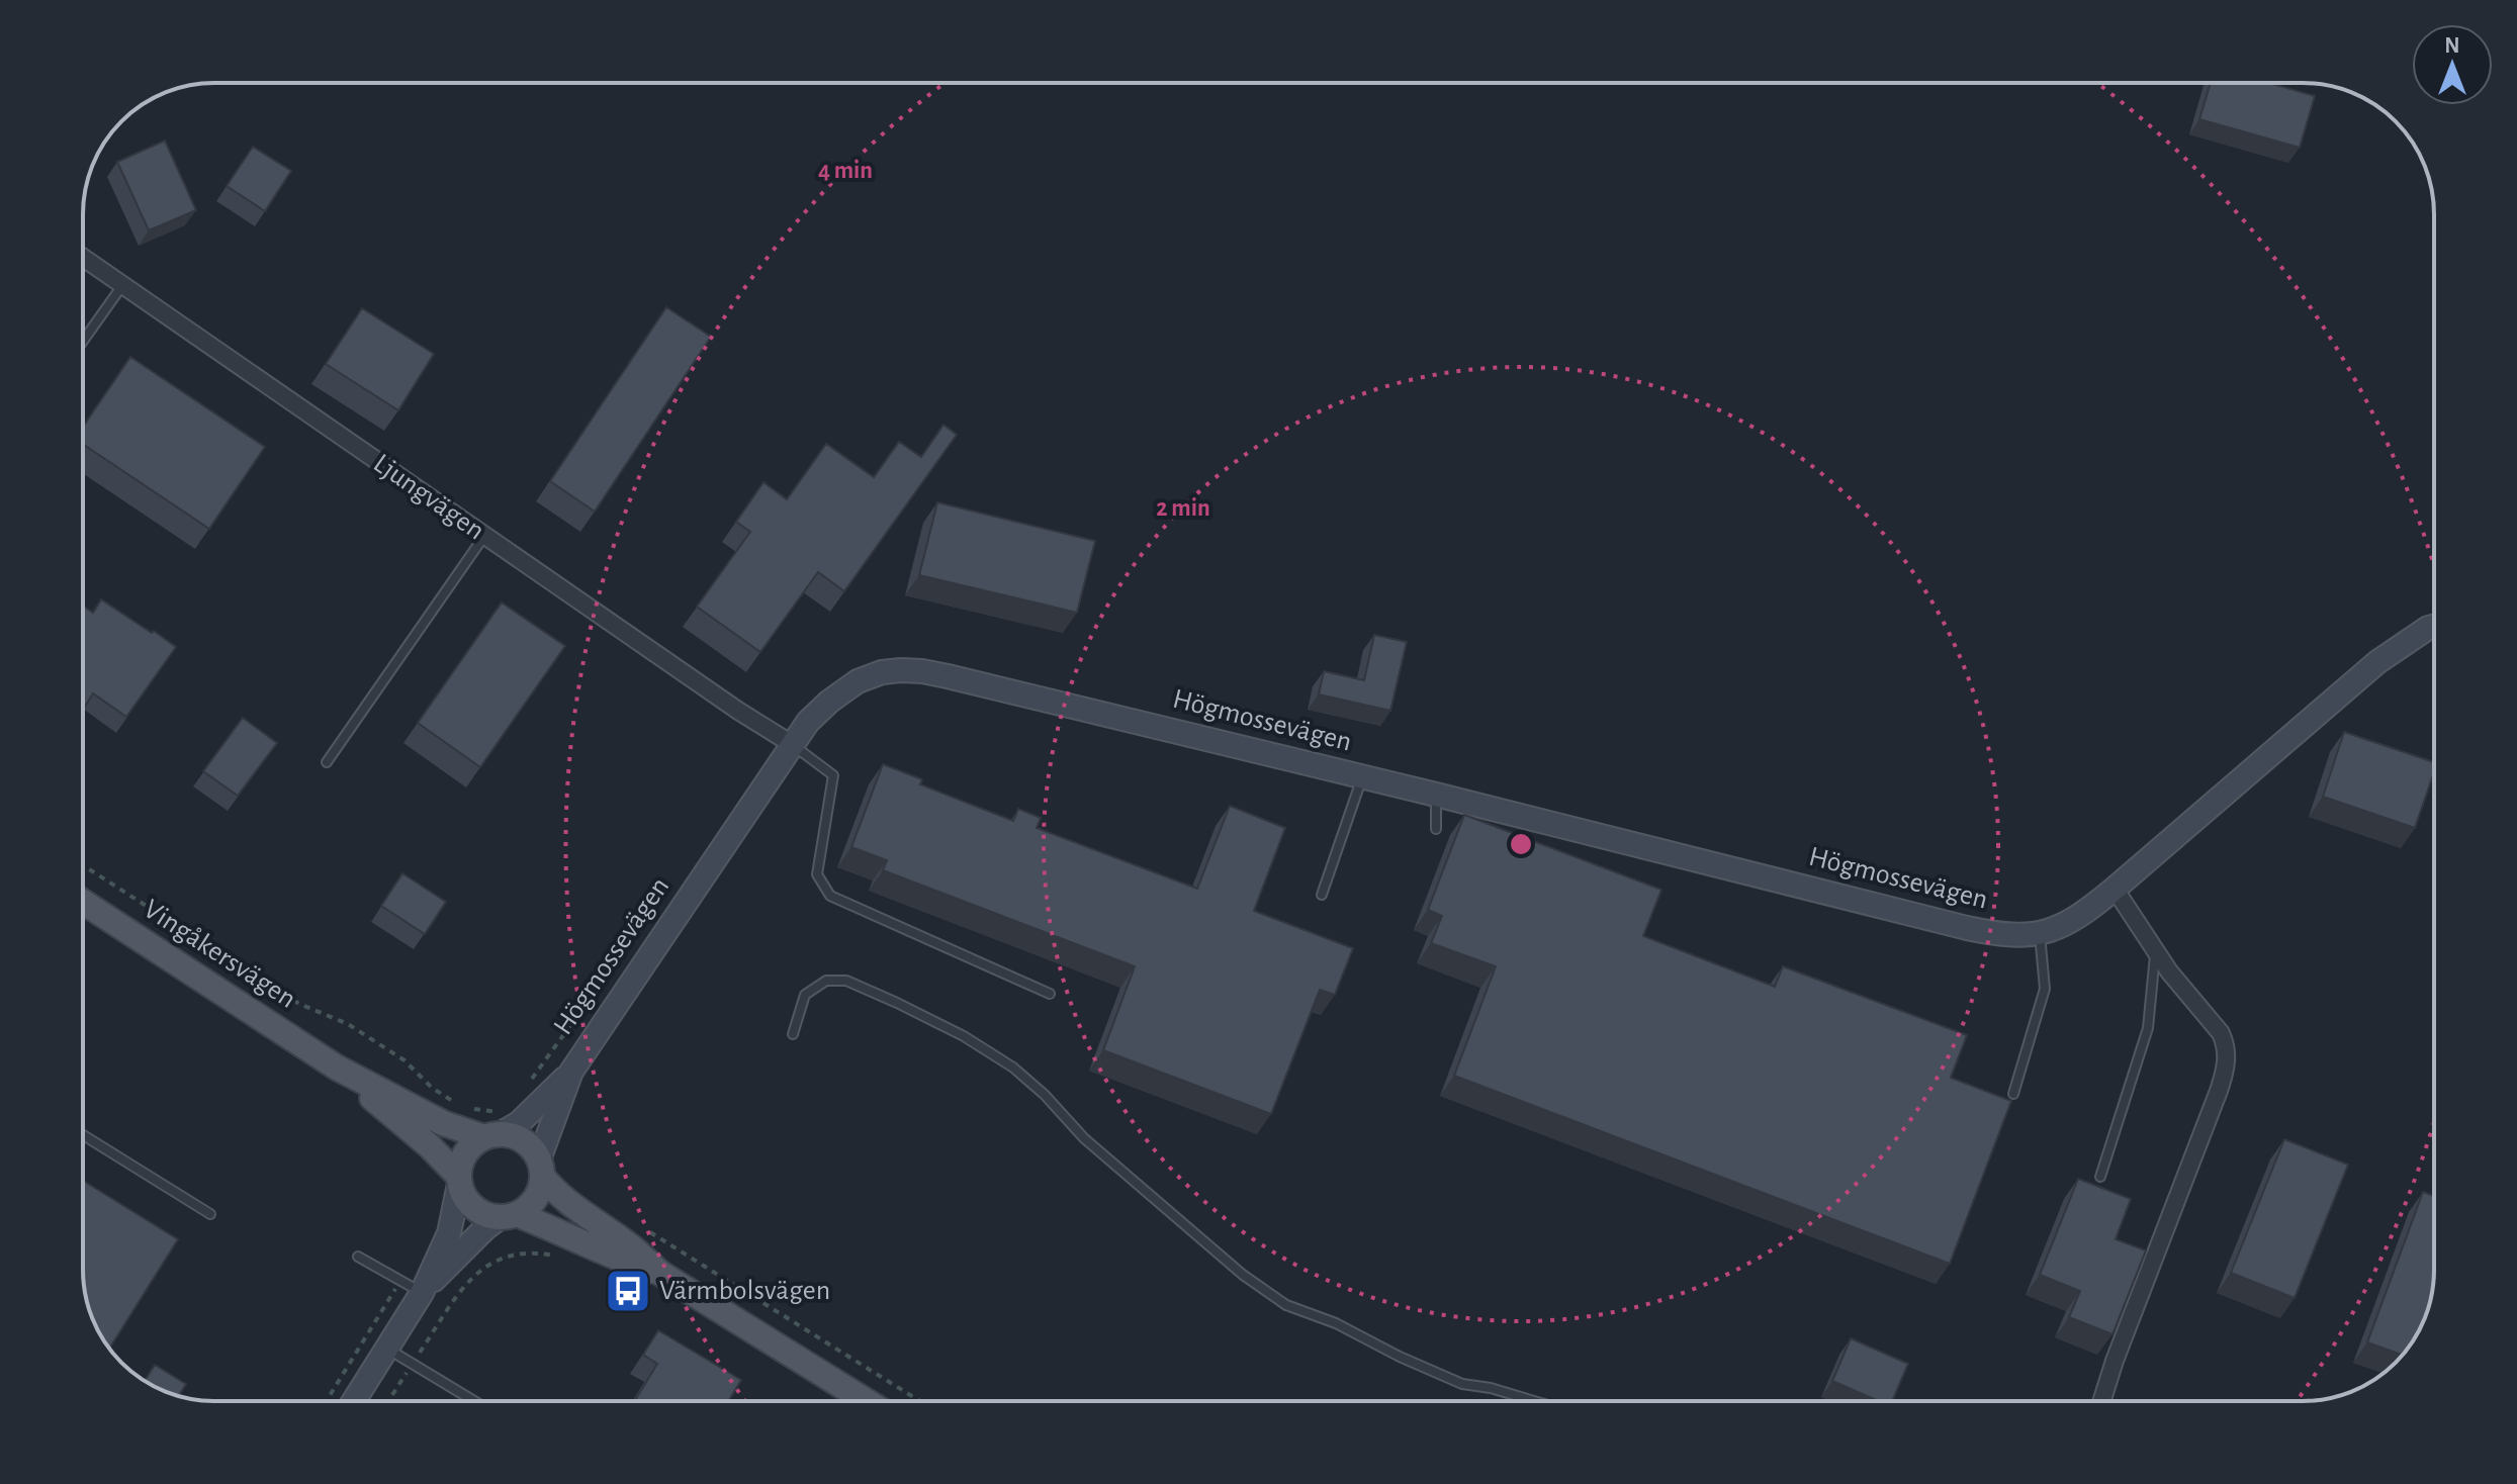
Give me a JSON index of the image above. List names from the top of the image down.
{
  "streets": {
    "main road": ["Vingåkersvägen"],
    "street": ["Ljungvägen", "Högmossevägen"]
  },
  "crossings": [
    ["Ljungvägen", "Högmossevägen"],
    ["Högmossevägen", "Vingåkersvägen"]
  ],
  "places": {
    "bus stop": ["Värmbolsvägen"]
  },
  "north": "top",
  "rings": ["4 min", "2 min"]
}
